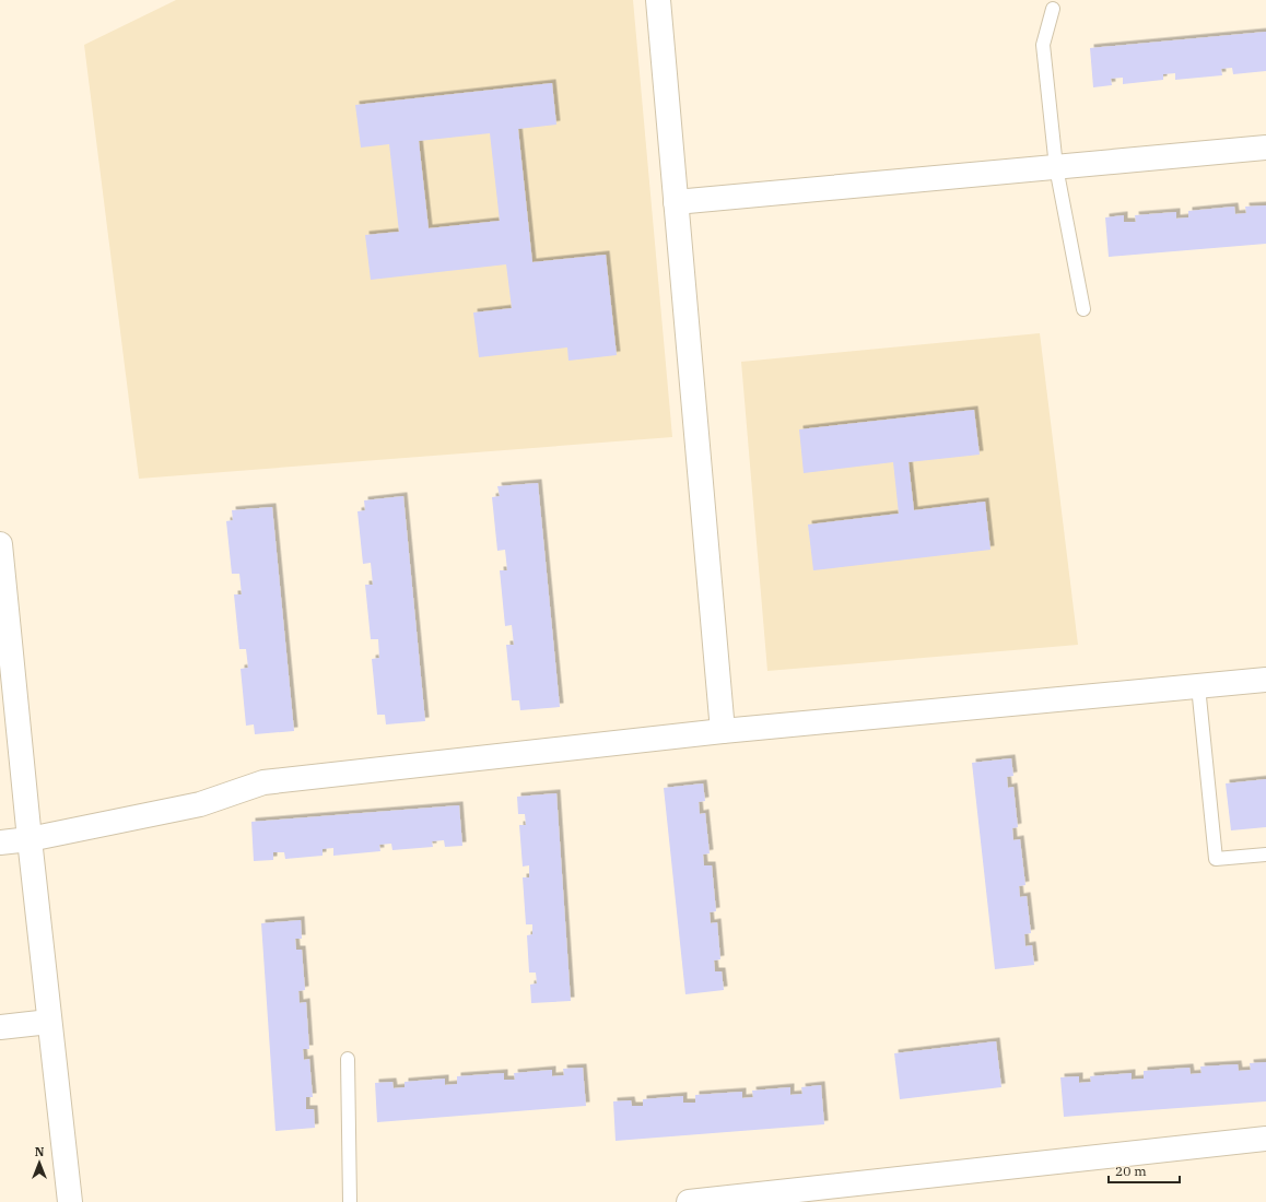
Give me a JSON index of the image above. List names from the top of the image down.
{
  "scale_bar": "20 m",
  "north": "top"
}
